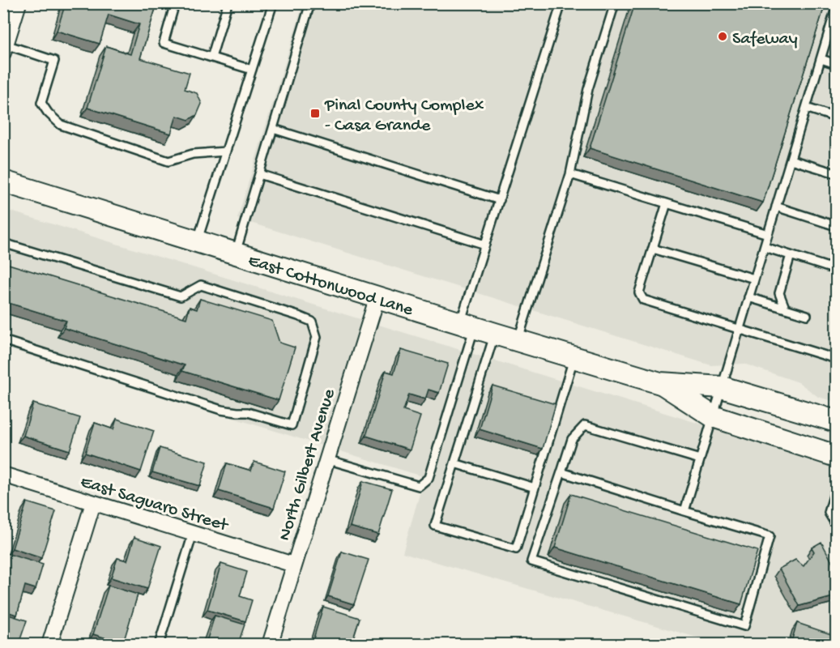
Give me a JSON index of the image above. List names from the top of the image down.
{
  "streets": {
    "main road": ["East Cottonwood Lane"],
    "street": ["North Gilbert Avenue", "East Saguaro Street"]
  },
  "crossings": [
    ["East Cottonwood Lane", "North Gilbert Avenue"],
    ["North Gilbert Avenue", "East Saguaro Street"]
  ],
  "places": {
    "other": ["Safeway"],
    "transit": ["Pinal County Complex - Casa Grande"]
  }
}
